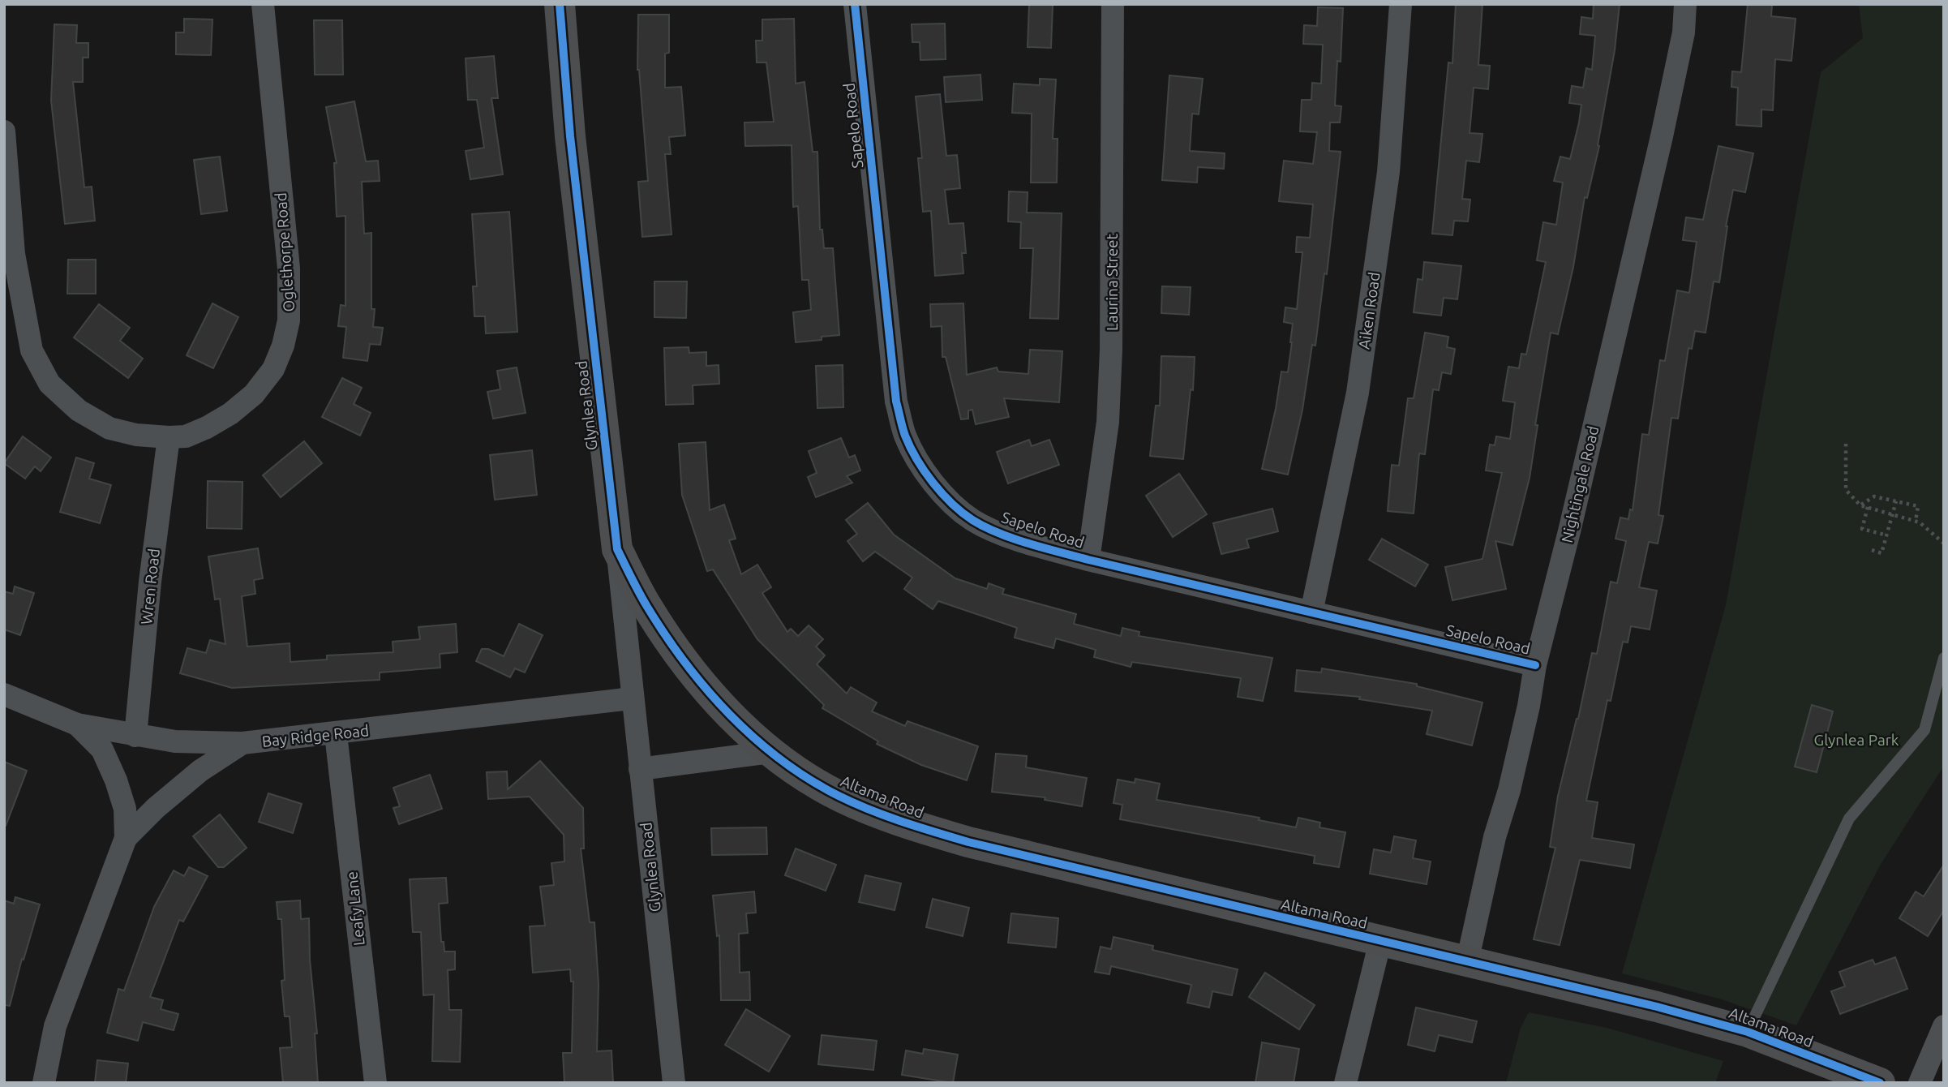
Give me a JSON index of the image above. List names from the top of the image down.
{
  "streets": {
    "street": [
      "Sapelo Road",
      "Oglethorpe Road",
      "Laurina Street",
      "Aiken Road",
      "Glynlea Road",
      "Nightingale Road",
      "Wren Road",
      "Bay Ridge Road",
      "Altama Road",
      "Leafy Lane"
    ]
  },
  "crossings": [
    ["Sapelo Road", "Laurina Street"],
    ["Sapelo Road", "Aiken Road"],
    ["Sapelo Road", "Nightingale Road"],
    ["Oglethorpe Road", "Wren Road"],
    ["Glynlea Road", "Bay Ridge Road"],
    ["Glynlea Road", "Altama Road"],
    ["Nightingale Road", "Altama Road"],
    ["Wren Road", "Bay Ridge Road"],
    ["Bay Ridge Road", "Leafy Lane"]
  ],
  "parks": ["Glynlea Park"]
}
